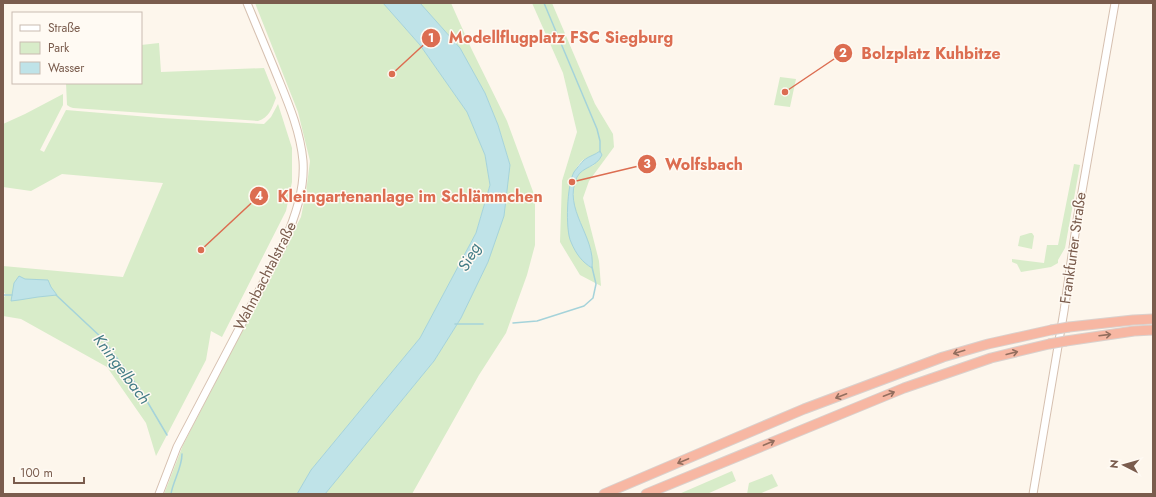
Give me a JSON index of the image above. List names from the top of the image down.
{
  "streets": {
    "main road": ["Frankfurter Straße", "Wahnbachtalstraße"]
  },
  "water": ["Sieg", "Kningelbach"],
  "places": [
    "Modellflugplatz FSC Siegburg",
    "Bolzplatz Kuhbitze",
    "Wolfsbach",
    "Kleingartenanlage im Schlämmchen"
  ],
  "legend": ["Straße", "Park", "Wasser"],
  "scale_bar": "100 m",
  "north": "left"
}
